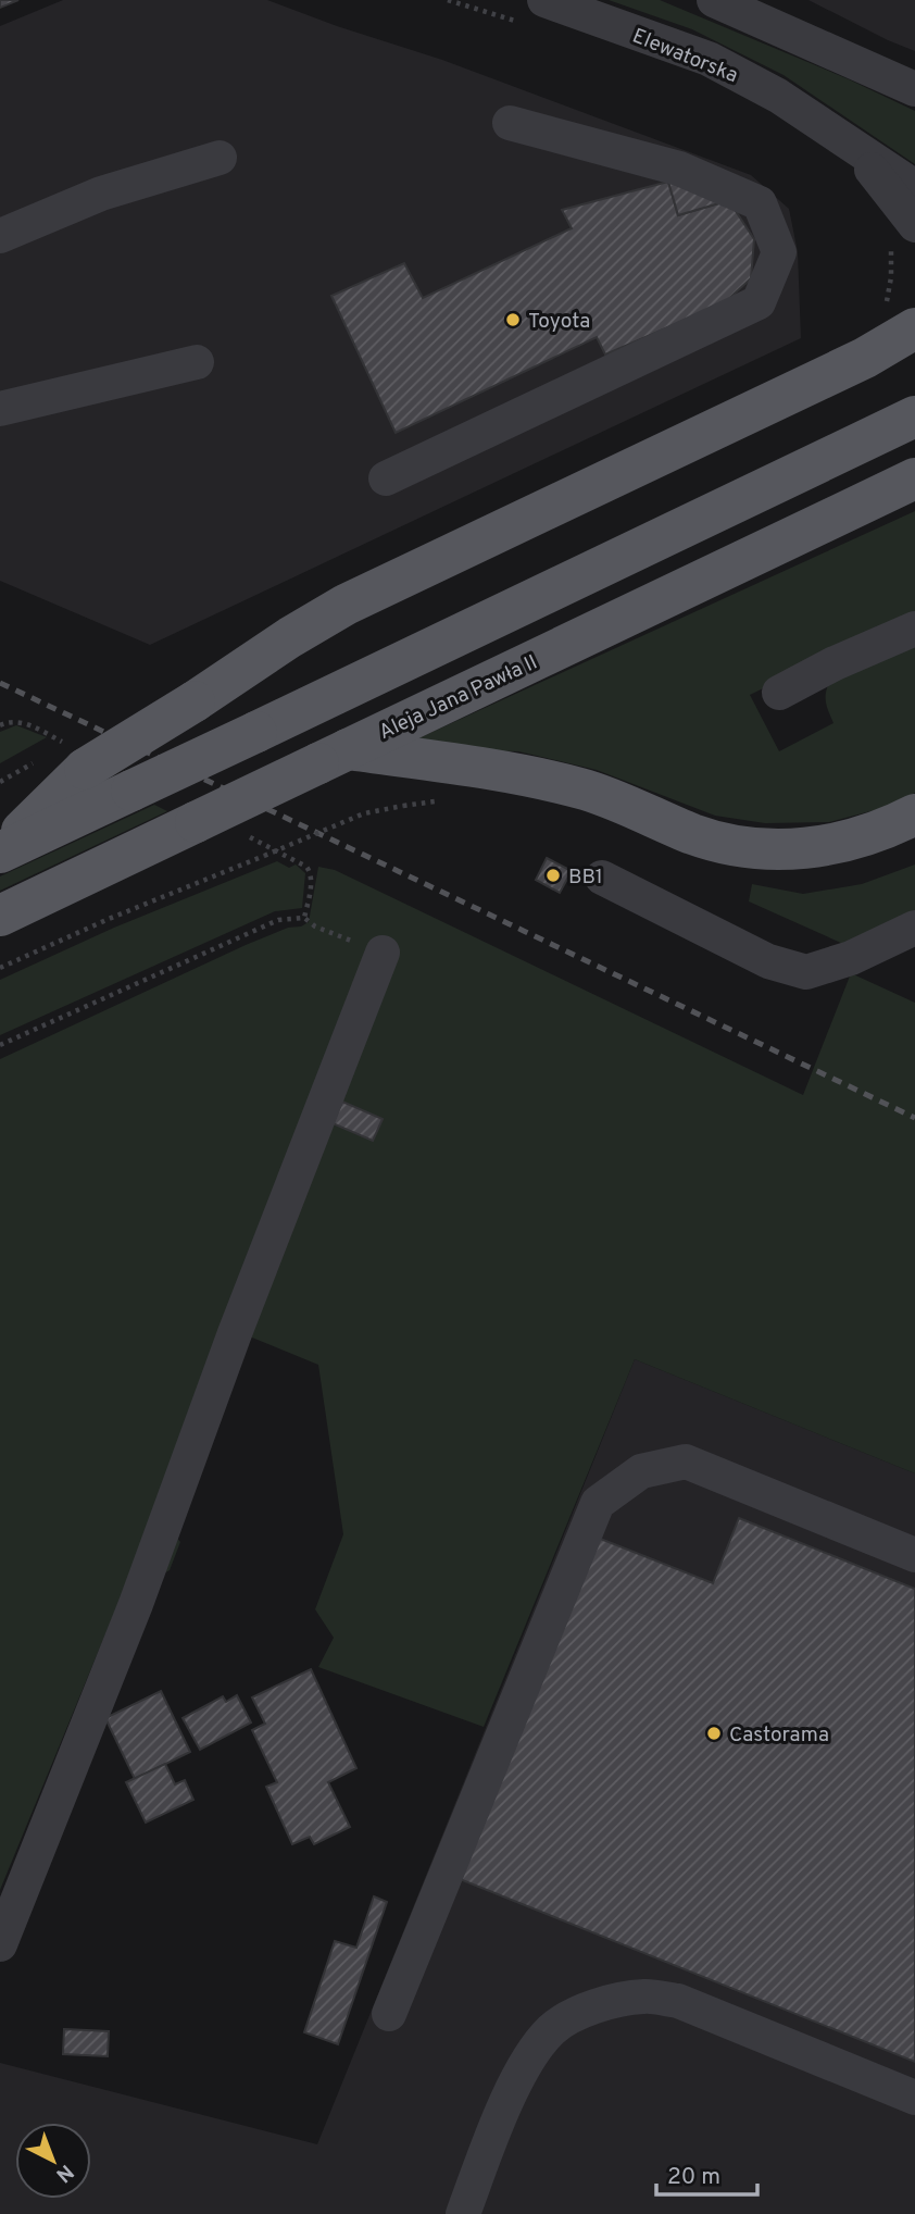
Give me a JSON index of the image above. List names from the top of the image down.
{
  "streets": {
    "main road": ["Aleja Jana Pawła II"],
    "street": ["Elewatorska"]
  },
  "places": ["Toyota", "BB1", "Castorama"],
  "scale_bar": "20 m",
  "north": "bottom right"
}
